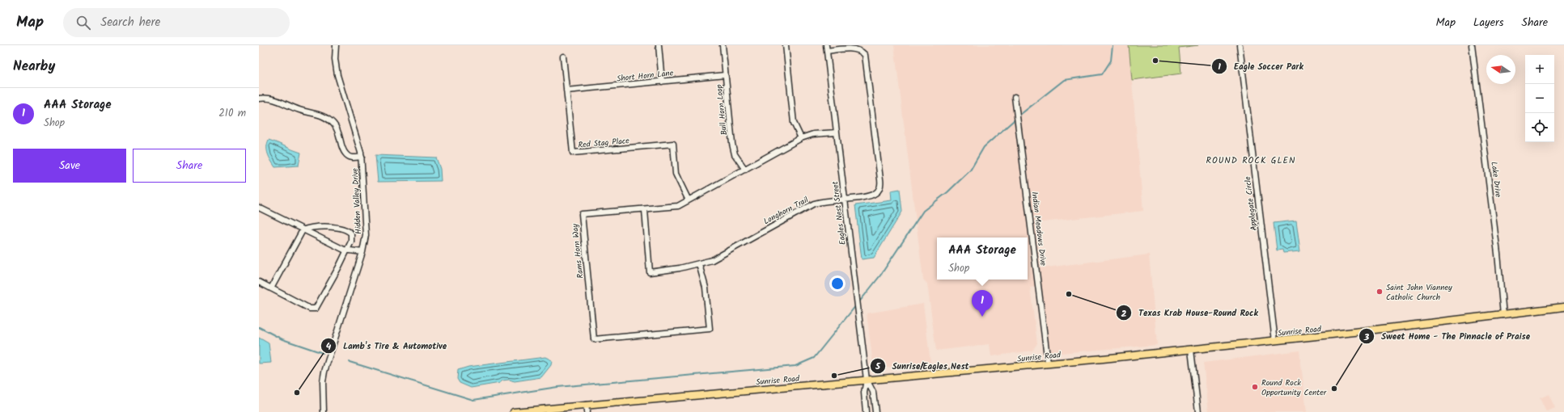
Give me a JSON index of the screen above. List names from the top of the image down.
{
  "streets": {
    "main road": ["Sunrise Road"],
    "street": [
      "Short Horn Lane",
      "Bull Horn Loop",
      "Red Stag Place",
      "Lake Drive",
      "Hidden Valley Drive",
      "Applegate Circle",
      "Longhorn Trail",
      "Eagles Nest Street",
      "Indian Meadows Drive",
      "Rams Horn Way"
    ]
  },
  "crossings": [
    ["Short Horn Lane", "Bull Horn Loop"],
    ["Short Horn Lane", "Red Stag Place"],
    ["Bull Horn Loop", "Rams Horn Way"],
    ["Red Stag Place", "Rams Horn Way"],
    ["Lake Drive", "Sunrise Road"],
    ["Applegate Circle", "Sunrise Road"],
    ["Longhorn Trail", "Eagles Nest Street"],
    ["Longhorn Trail", "Rams Horn Way"],
    ["Eagles Nest Street", "Rams Horn Way"],
    ["Eagles Nest Street", "Sunrise Road"],
    ["Indian Meadows Drive", "Sunrise Road"]
  ],
  "districts": ["ROUND ROCK GLEN"],
  "places": [
    "Eagle Soccer Park",
    "Saint John Vianney Catholic Church",
    "Texas Krab House-Round Rock",
    "Sunrise/Eagles Nest",
    "Round Rock Opportunity Center",
    "Sweet Home - The Pinnacle of Praise",
    "Lamb's Tire & Automotive"
  ],
  "north": "left",
  "page": {
    "header": "Map",
    "search": "Search here",
    "nav": ["Map", "Layers", "Share"],
    "heading": "Nearby",
    "map_buttons": ["+", "−"],
    "list": [
      {
        "mark": "1",
        "name": "AAA Storage",
        "note": "Shop",
        "value": "210 m"
      }
    ],
    "buttons": ["Save", "Share"],
    "popup": ["AAA Storage", "Shop"],
    "pins": "1"
  }
}
